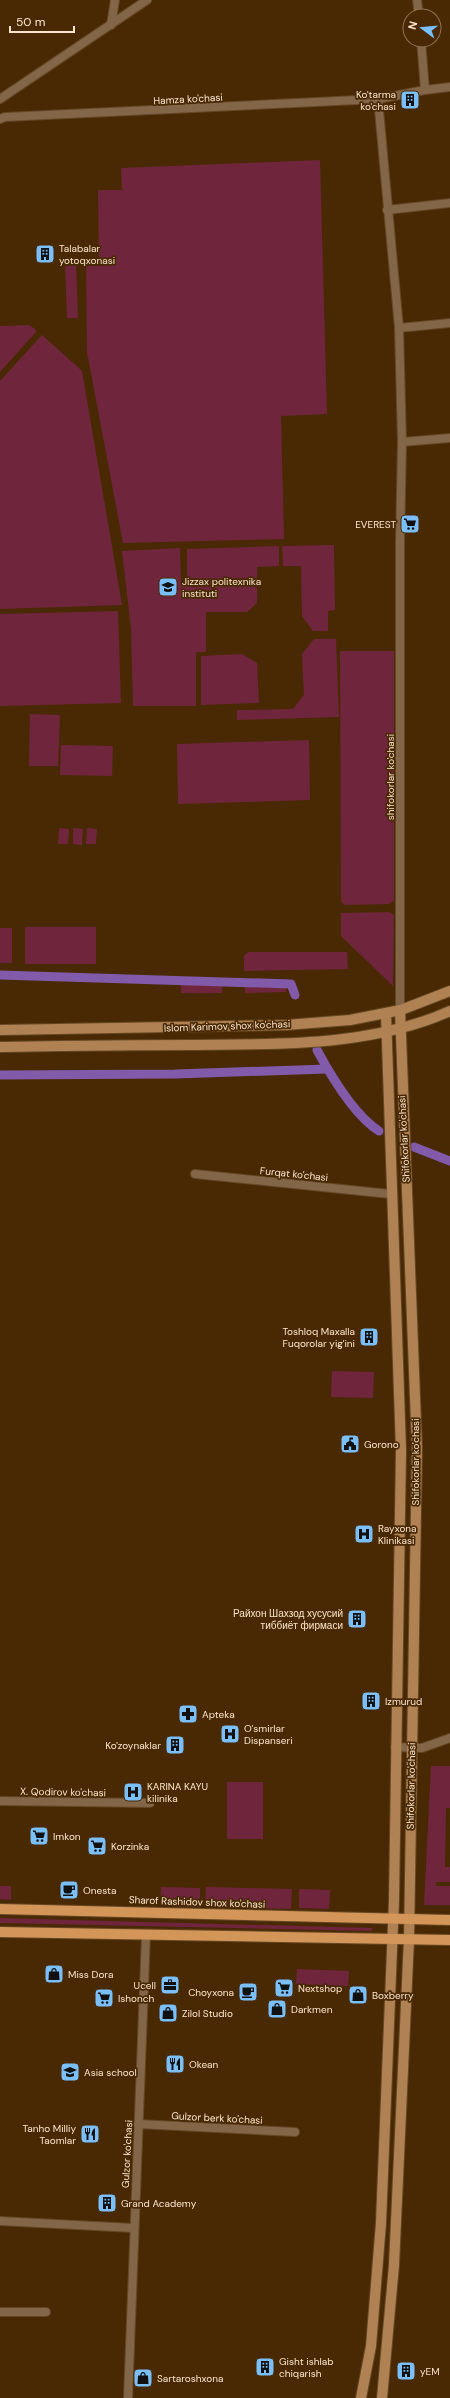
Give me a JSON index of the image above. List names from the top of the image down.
{
  "streets": {
    "main road": ["Islom Karimov shox ko'chasi", "Shifokorlar ko'chasi", "Sharof Rashidov shox ko'chasi"],
    "street": [
      "Hamza ko'chasi",
      "shifokorlar ko'chasi",
      "Furqat ko'chasi",
      "X. Qodirov ko'chasi",
      "Gulzor berk ko'chasi",
      "Gulzor ko'chasi"
    ]
  },
  "crossings": [
    ["Hamza ko'chasi", "shifokorlar ko'chasi"],
    ["shifokorlar ko'chasi", "Islom Karimov shox ko'chasi"],
    ["shifokorlar ko'chasi", "Shifokorlar ko'chasi"],
    ["Islom Karimov shox ko'chasi", "Shifokorlar ko'chasi"],
    ["Shifokorlar ko'chasi", "Furqat ko'chasi"],
    ["Shifokorlar ko'chasi", "Sharof Rashidov shox ko'chasi"],
    ["Gulzor berk ko'chasi", "Gulzor ko'chasi"]
  ],
  "places": {
    "building": [
      "Ko'tarma ko'chasi",
      "Talabalar yotoqxonasi",
      "Toshloq Maxalla Fuqorolar yig'ini",
      "Райхон Шахзод хусусий тиббиёт фирмаси",
      "Izmurud",
      "Ko'zoynaklar",
      "Grand Academy",
      "Gisht ishlab chiqarish",
      "yEM"
    ],
    "supermarket": [
      "EVEREST",
      "Imkon",
      "Korzinka",
      "Nextshop",
      "Ishonch"
    ],
    "school or university": ["Jizzax politexnika instituti", "Asia school"],
    "public building": ["Gorono"],
    "hospital": ["Rayxona Klinikasi", "O'smirlar Dispanseri", "KARINA KAYU kilinika"],
    "pharmacy": ["Apteka"],
    "cafe": ["Onesta", "Choyxona"],
    "shop": [
      "Miss Dora",
      "Boxberry",
      "Darkmen",
      "Zilol Studio",
      "Sartaroshxona"
    ],
    "office": ["Ucell"],
    "restaurant": ["Okean", "Tanho Milliy Taomlar"]
  },
  "scale_bar": "50 m",
  "north": "left"
}
